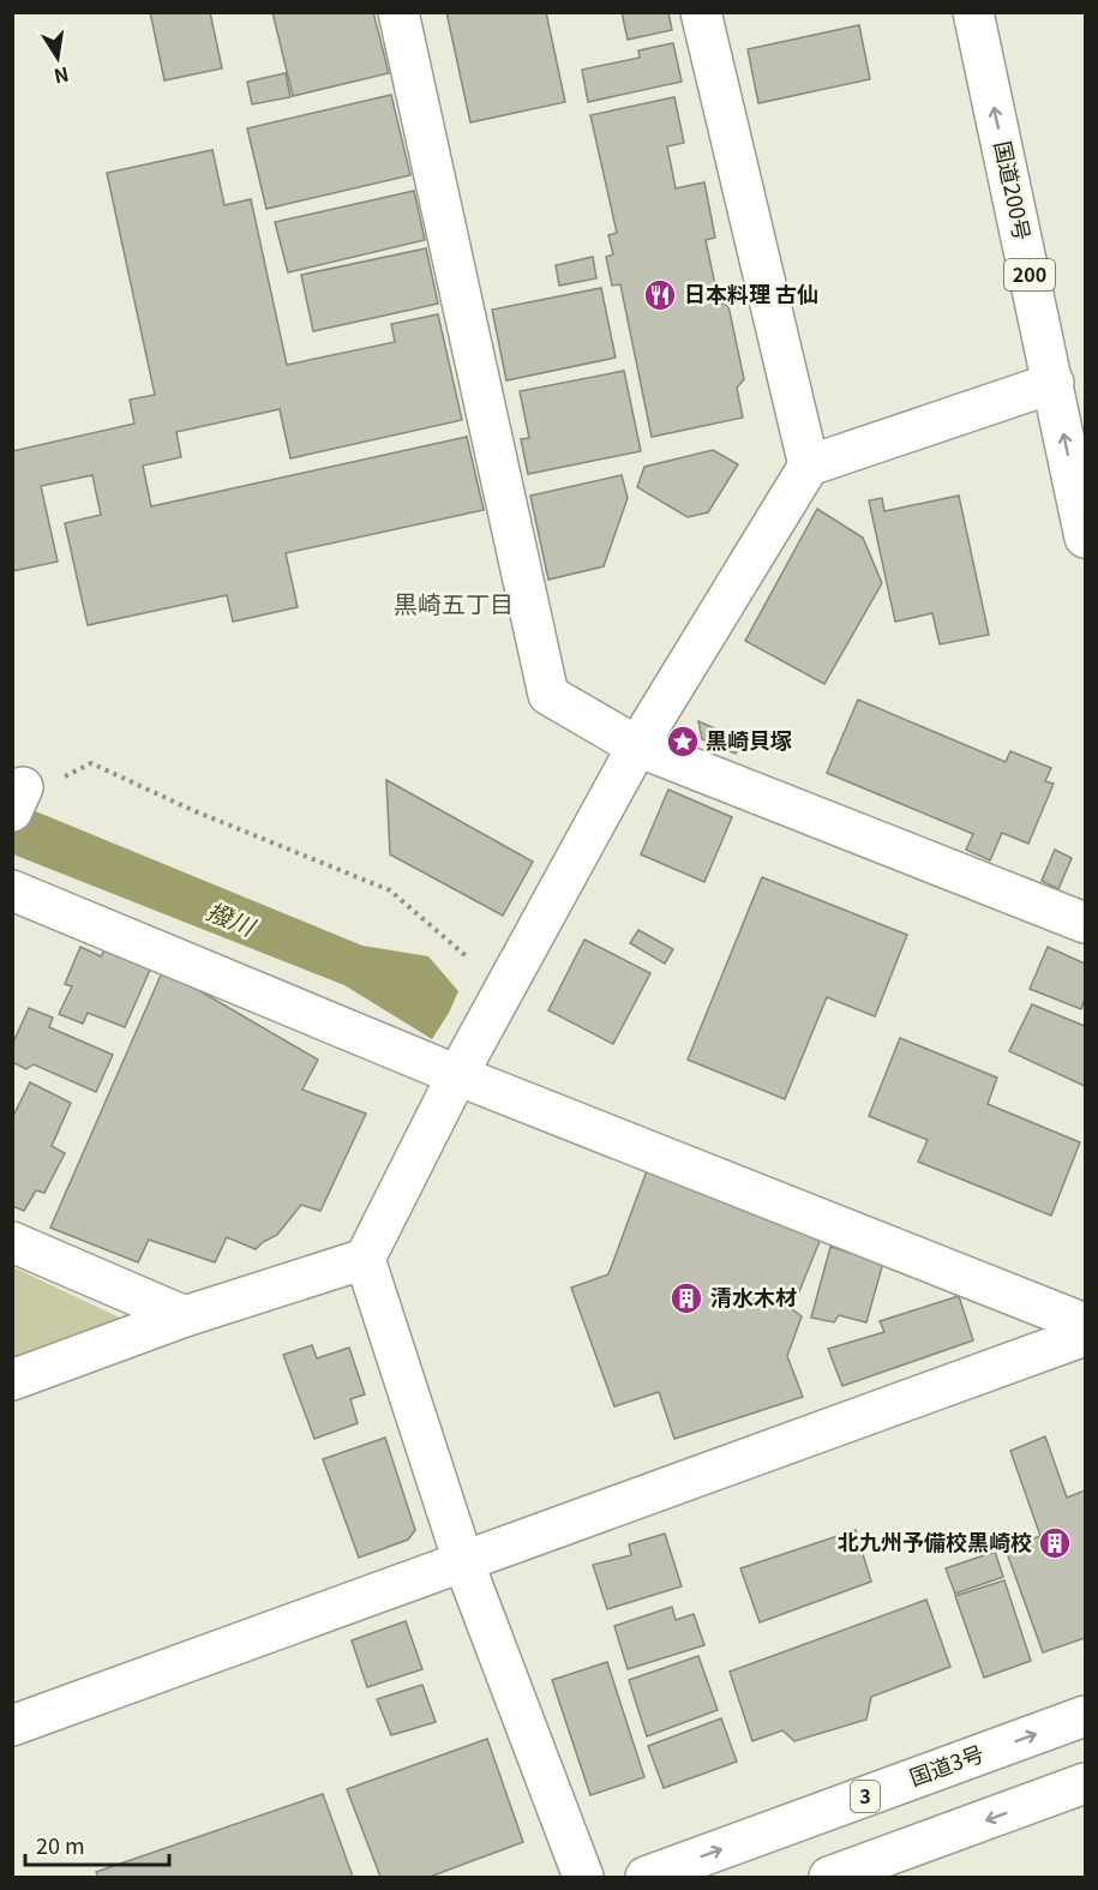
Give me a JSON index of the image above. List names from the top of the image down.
{
  "streets": {
    "main road": [
      "国道200号",
      "200",
      "国道3号",
      "3"
    ]
  },
  "districts": ["黒崎五丁目"],
  "water": ["撥川"],
  "places": {
    "restaurant": ["日本料理 古仙"],
    "place": ["黒崎貝塚"],
    "building": ["清水木材", "北九州予備校黒崎校"]
  },
  "scale_bar": "20 m",
  "north": "bottom"
}
